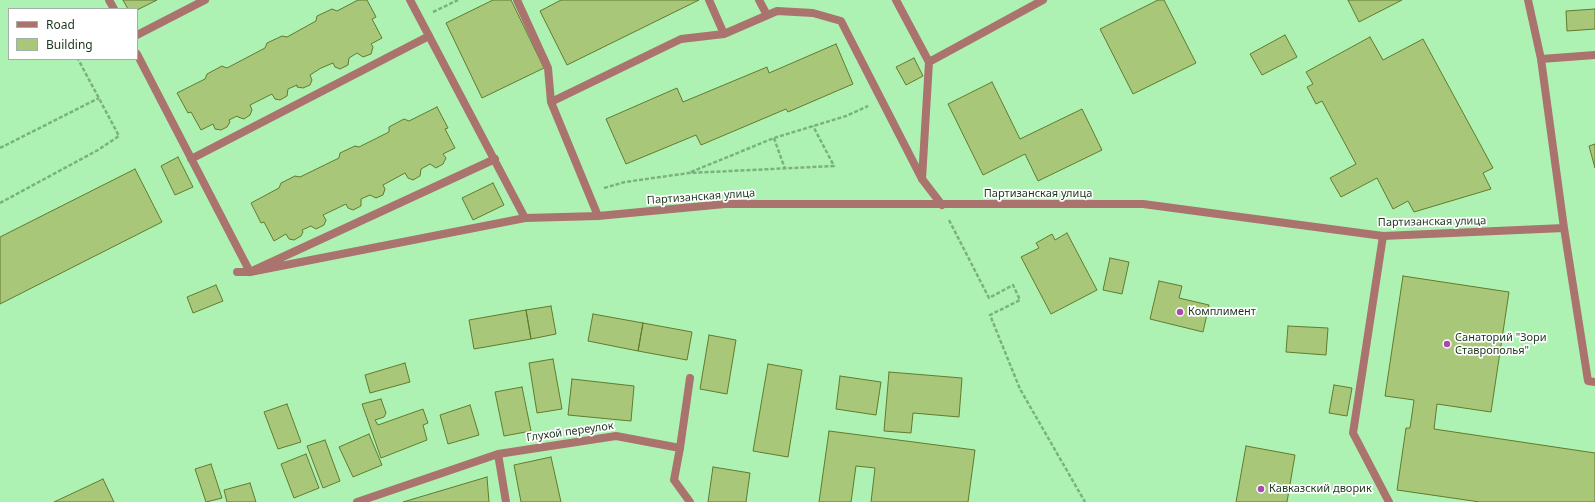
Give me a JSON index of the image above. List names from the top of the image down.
{
  "streets": {
    "street": ["Партизанская улица", "Глухой переулок"]
  },
  "places": ["Комплимент", "Санаторий \"Зори Ставрополья\"", "Кавказский дворик"],
  "legend": ["Road", "Building"]
}
